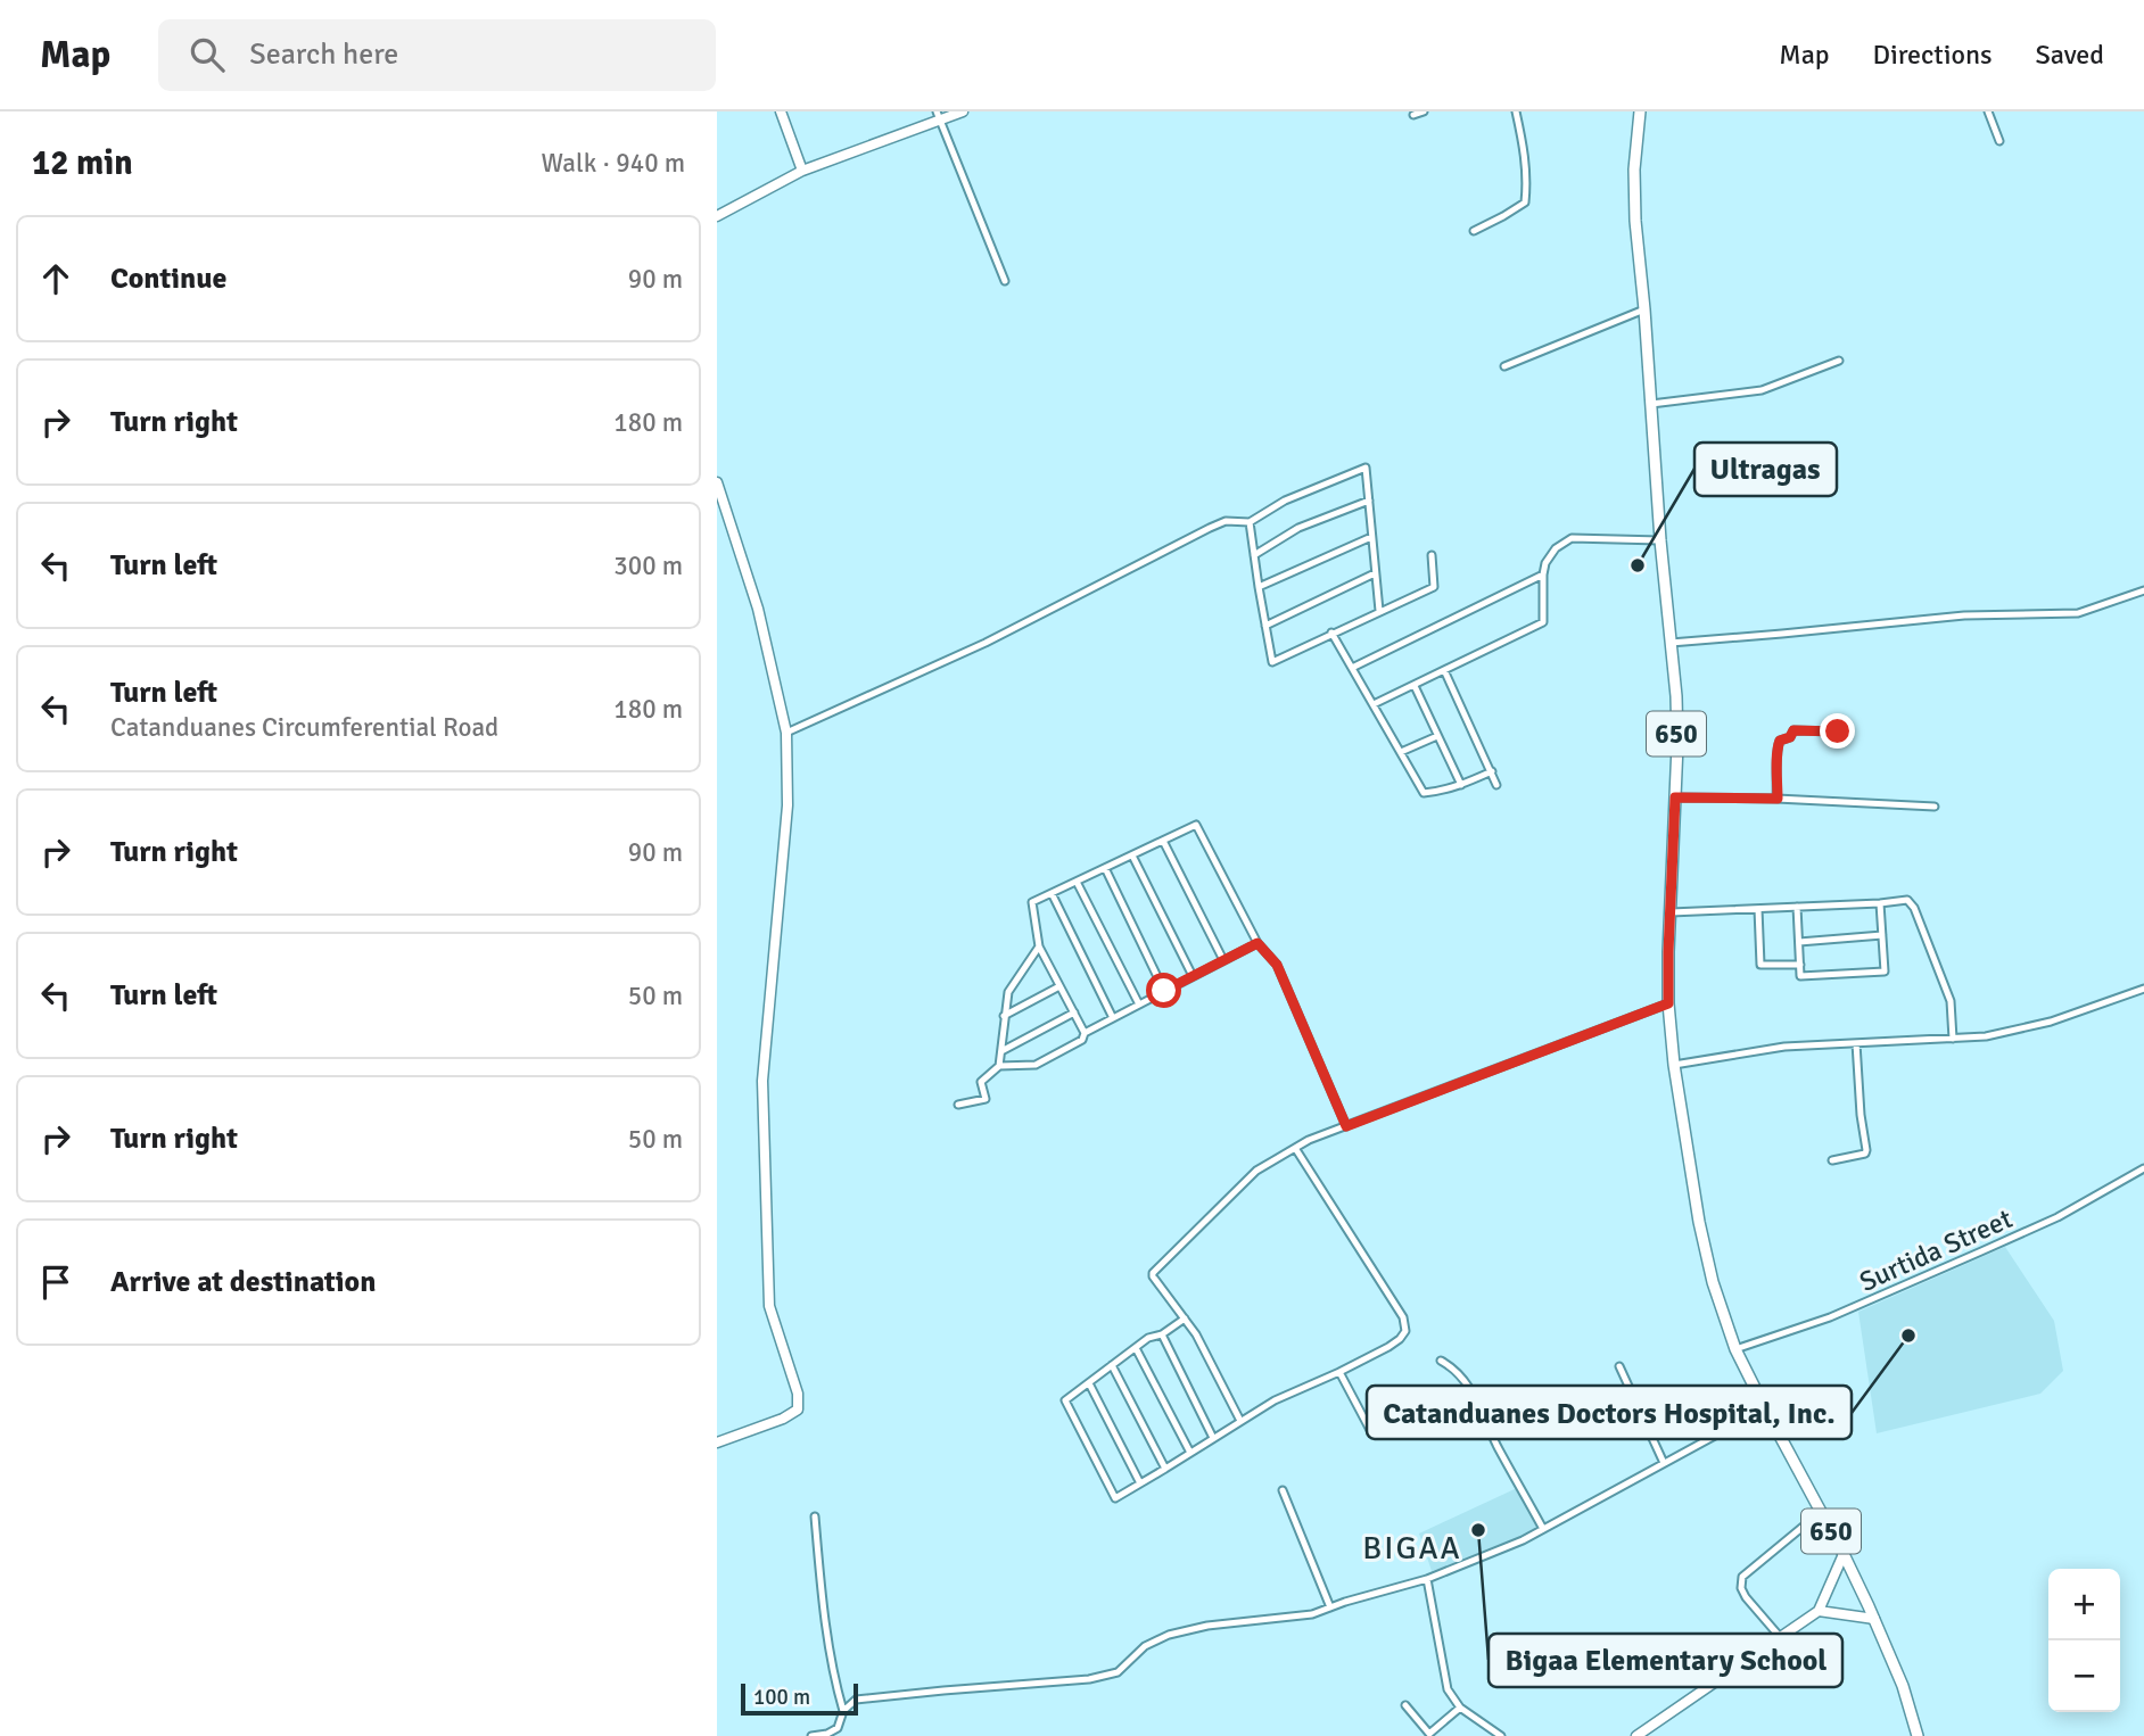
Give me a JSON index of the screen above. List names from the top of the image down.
{
  "streets": {
    "main road": ["650"],
    "street": ["Surtida Street"]
  },
  "crossings": [
    ["650", "Surtida Street"]
  ],
  "districts": ["BIGAA"],
  "places": ["Ultragas", "Catanduanes Doctors Hospital, Inc.", "Bigaa Elementary School"],
  "scale_bar": "100 m",
  "page": {
    "header": "Map",
    "search": "Search here",
    "nav": ["Map", "Directions", "Saved"],
    "heading": ["12 min", "Walk · 940 m"],
    "list": [
      ["Continue", "90 m"],
      ["Turn right", "180 m"],
      ["Turn left", "300 m"],
      ["Turn left", "Catanduanes Circumferential Road", "180 m"],
      ["Turn right", "90 m"],
      ["Turn left", "50 m"],
      ["Turn right", "50 m"],
      "Arrive at destination"
    ],
    "map_buttons": ["+", "−"],
    "scale": "100 m"
  }
}
